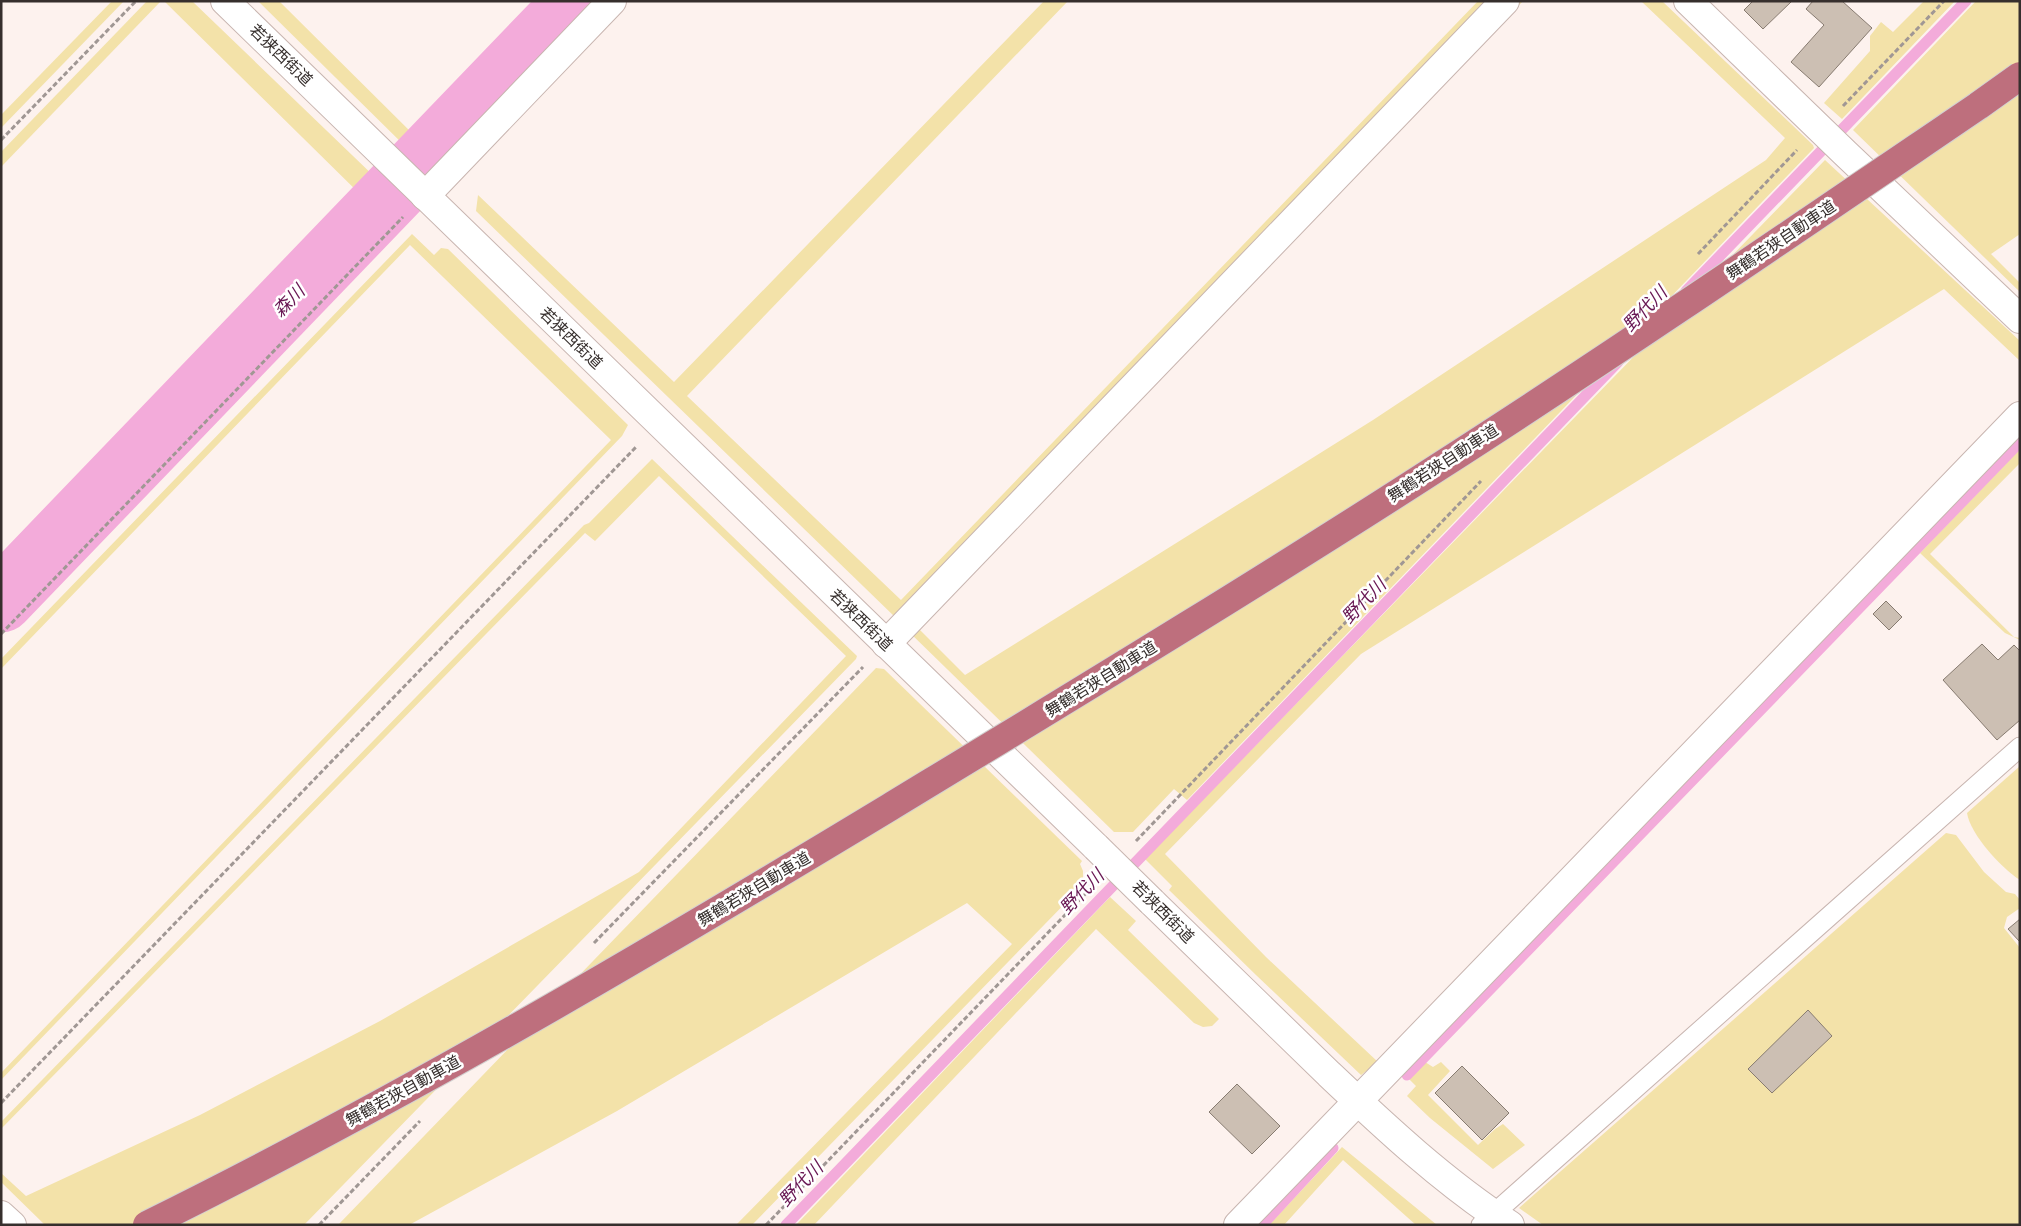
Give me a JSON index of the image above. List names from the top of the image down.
{
  "streets": {
    "highway": ["舞鶴若狭自動車道"],
    "street": ["若狭西街道"]
  },
  "water": ["森川", "野代川"]
}
